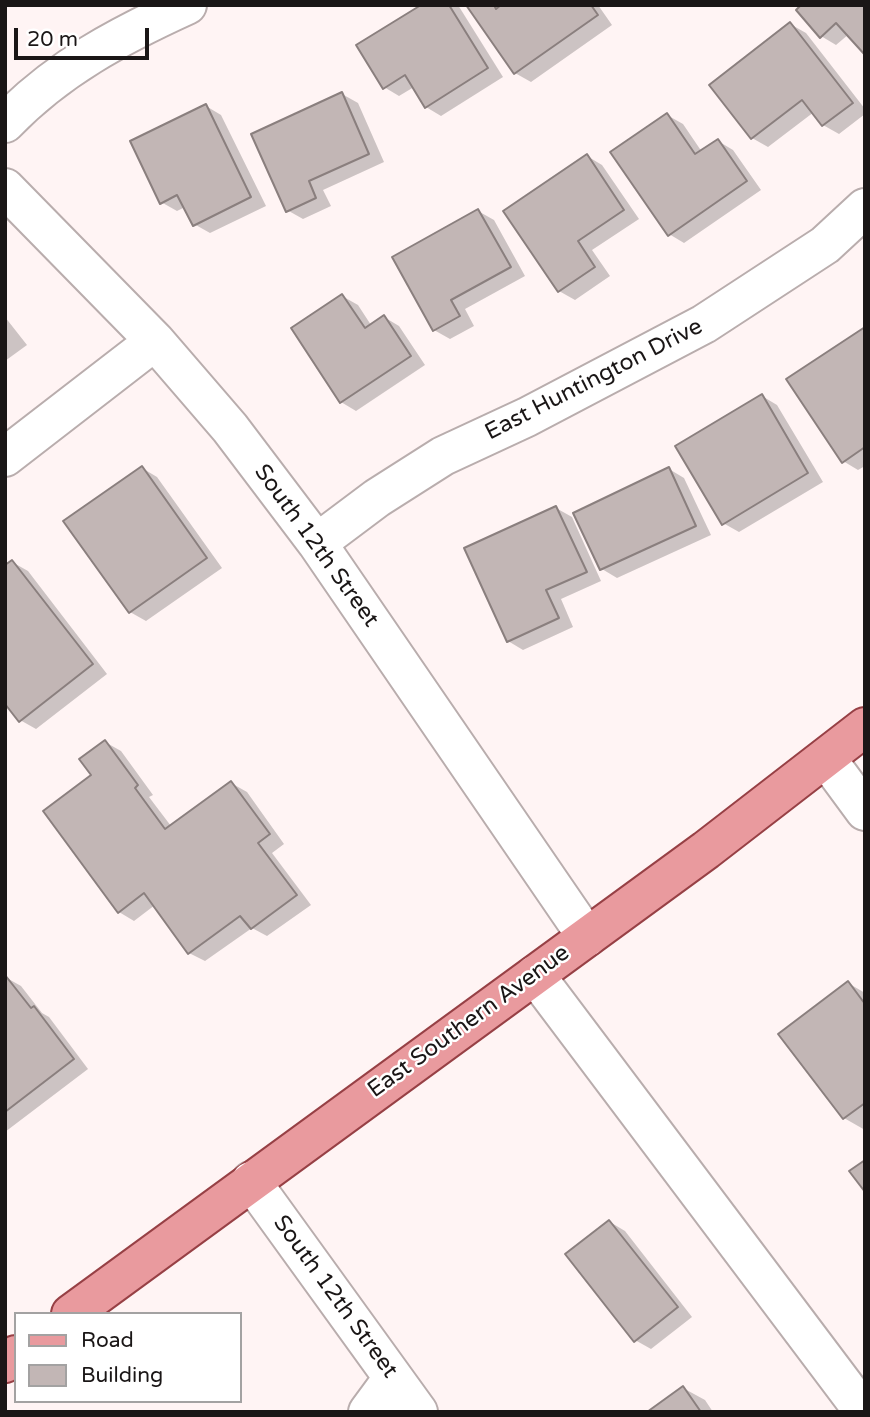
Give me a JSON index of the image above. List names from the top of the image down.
{
  "streets": {
    "main road": ["East Southern Avenue"],
    "street": ["East Huntington Drive", "South 12th Street"]
  },
  "crossings": [
    ["East Huntington Drive", "South 12th Street"],
    ["South 12th Street", "East Southern Avenue"]
  ],
  "legend": ["Road", "Building"],
  "scale_bar": "20 m"
}
